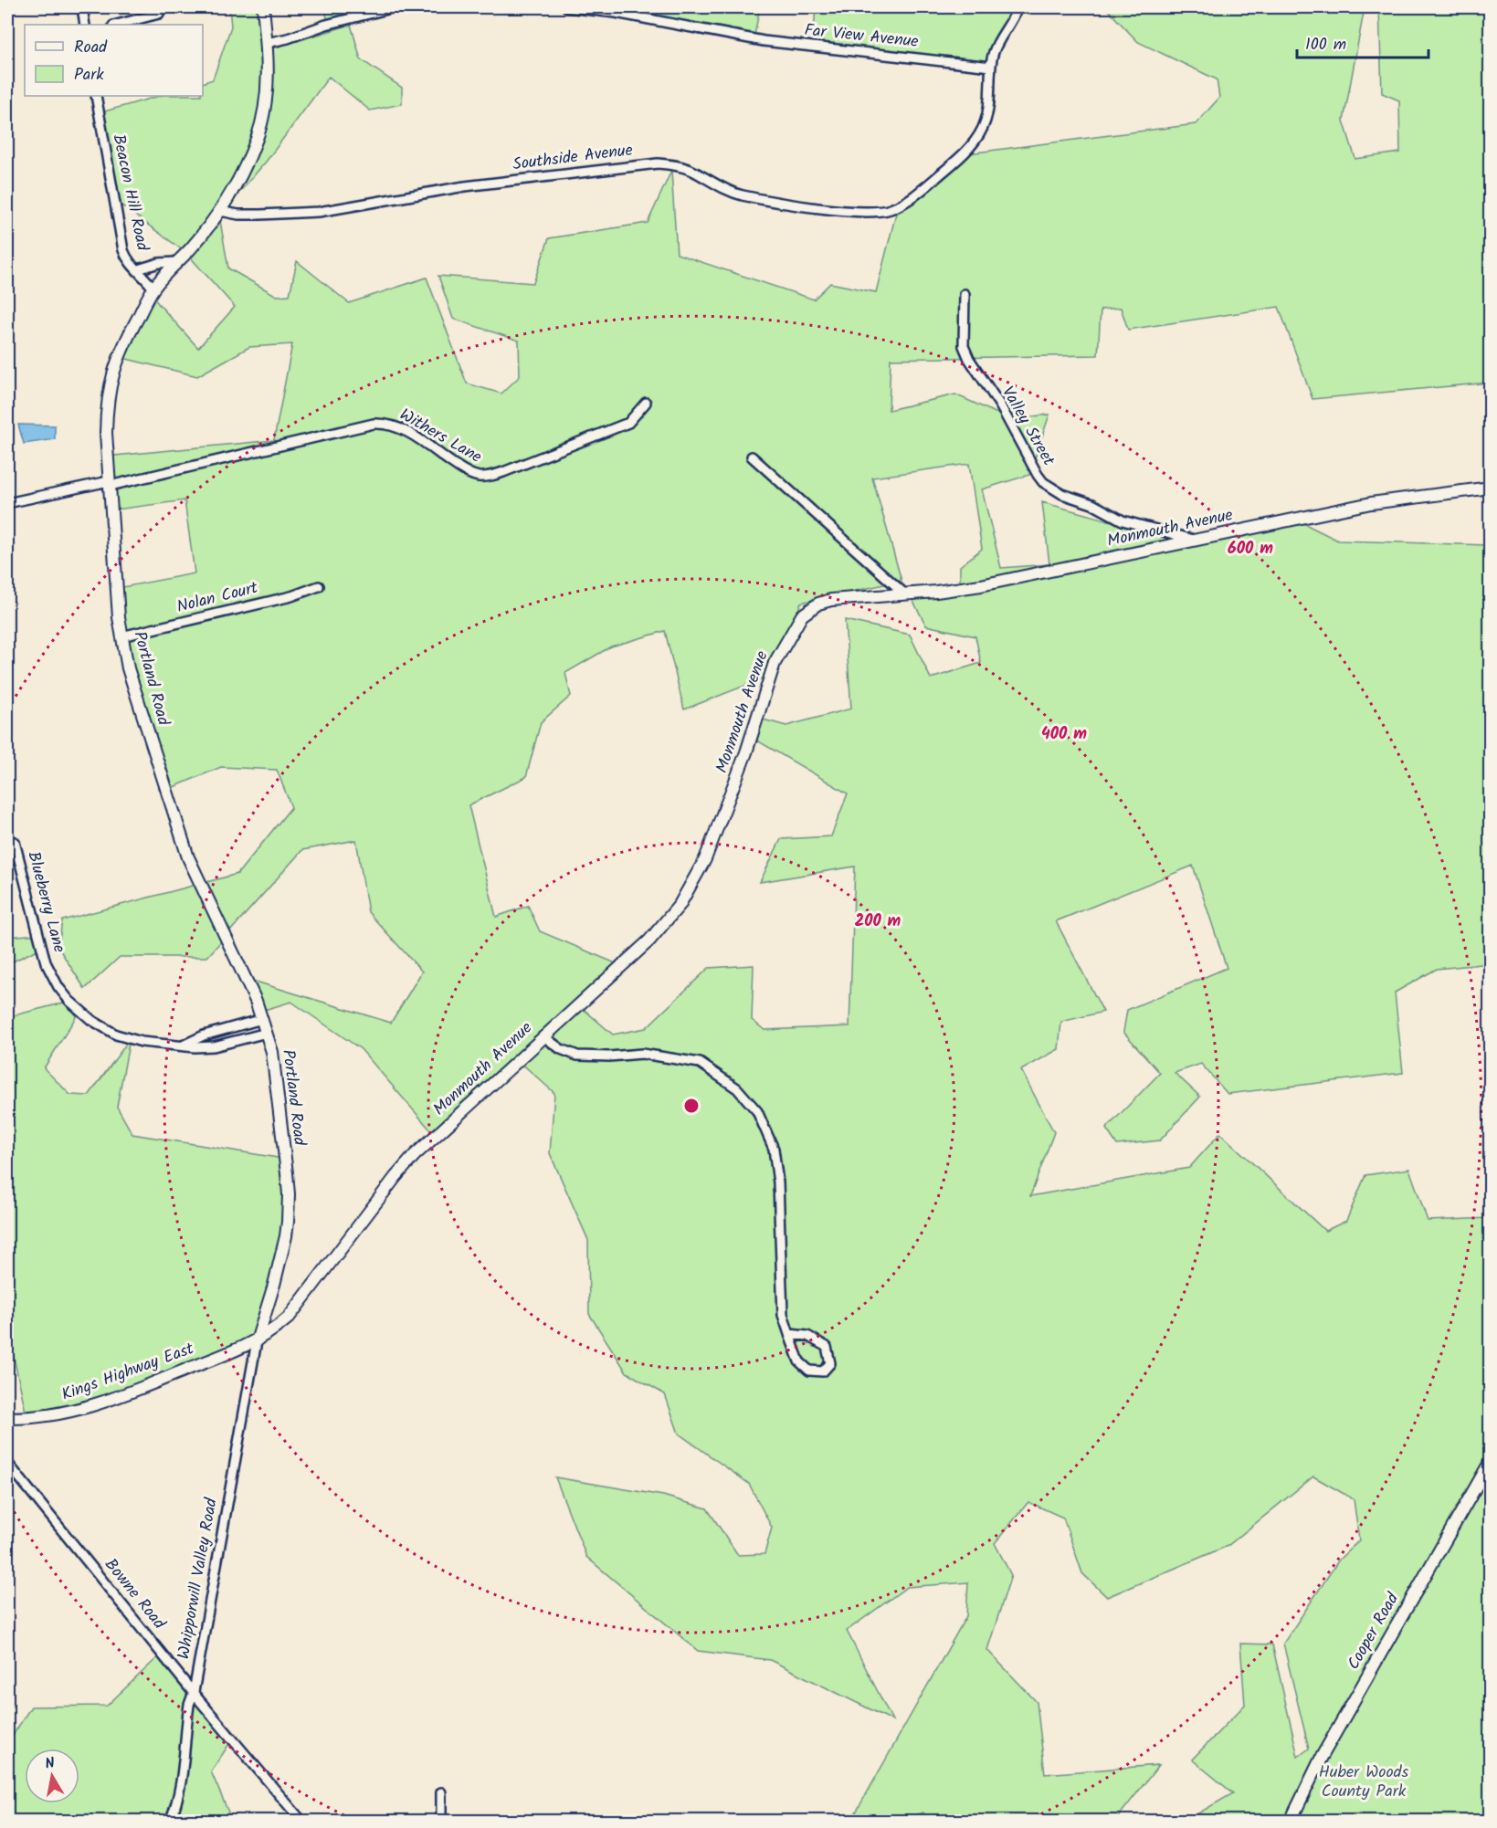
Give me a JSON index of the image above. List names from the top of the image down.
{
  "streets": {
    "street": [
      "Far View Avenue",
      "Southside Avenue",
      "Beacon Hill Road",
      "Valley Street",
      "Withers Lane",
      "Monmouth Avenue",
      "Nolan Court",
      "Portland Road",
      "Blueberry Lane",
      "Kings Highway East",
      "Whipporwill Valley Road",
      "Bowne Road",
      "Cooper Road"
    ]
  },
  "crossings": [
    ["Far View Avenue", "Southside Avenue"],
    ["Southside Avenue", "Portland Road"],
    ["Beacon Hill Road", "Portland Road"],
    ["Valley Street", "Monmouth Avenue"],
    ["Withers Lane", "Portland Road"],
    ["Monmouth Avenue", "Portland Road"],
    ["Monmouth Avenue", "Kings Highway East"],
    ["Monmouth Avenue", "Whipporwill Valley Road"],
    ["Nolan Court", "Portland Road"],
    ["Portland Road", "Blueberry Lane"],
    ["Portland Road", "Kings Highway East"],
    ["Portland Road", "Whipporwill Valley Road"],
    ["Kings Highway East", "Whipporwill Valley Road"],
    ["Whipporwill Valley Road", "Bowne Road"]
  ],
  "parks": ["Huber Woods County Park"],
  "legend": ["Road", "Park"],
  "scale_bar": "100 m",
  "north": "top",
  "rings": ["600 m", "400 m", "200 m"]
}
